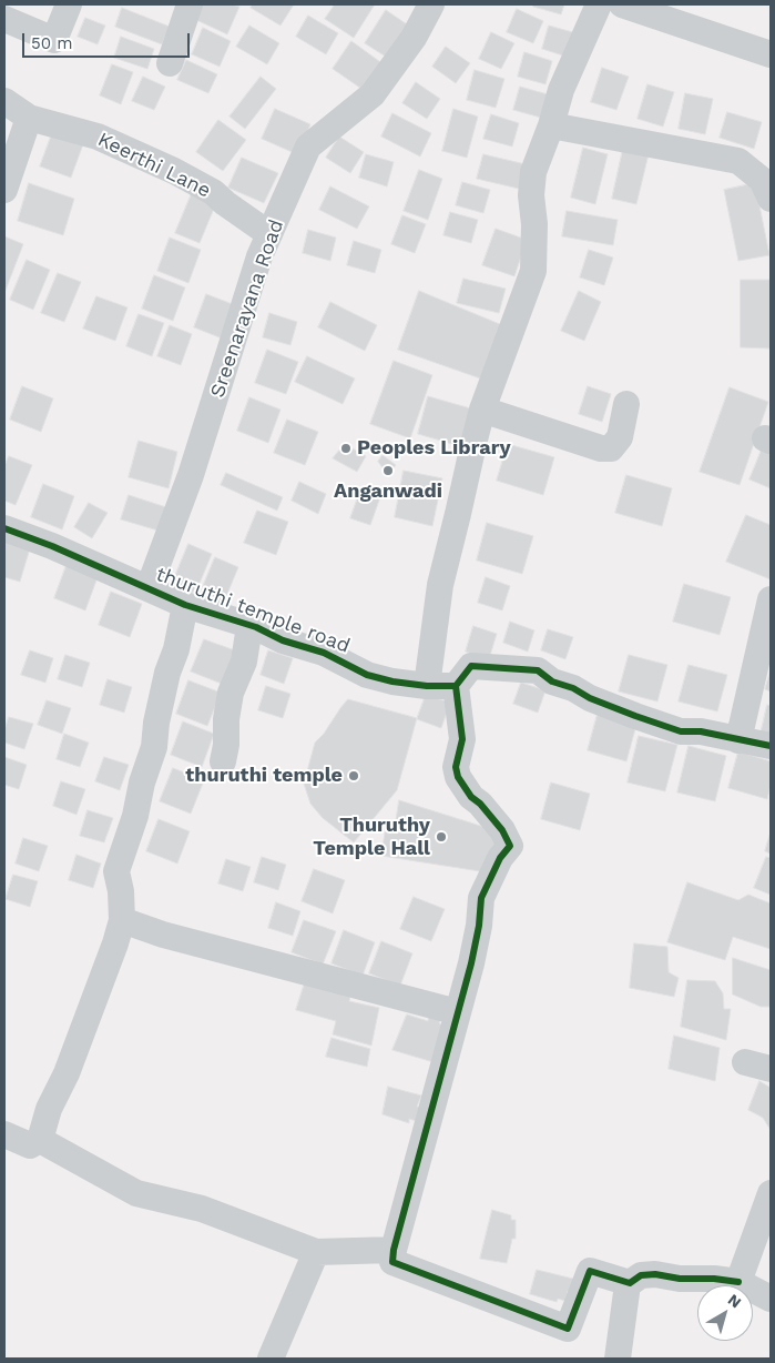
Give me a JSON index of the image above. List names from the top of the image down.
{
  "streets": {
    "street": ["Keerthi Lane", "Sreenarayana Road", "thuruthi temple road"]
  },
  "crossings": [
    ["Keerthi Lane", "Sreenarayana Road"],
    ["Sreenarayana Road", "thuruthi temple road"]
  ],
  "places": [
    "Peoples Library",
    "Anganwadi",
    "thuruthi temple",
    "Thuruthy Temple Hall"
  ],
  "scale_bar": "50 m",
  "north": "top right"
}
